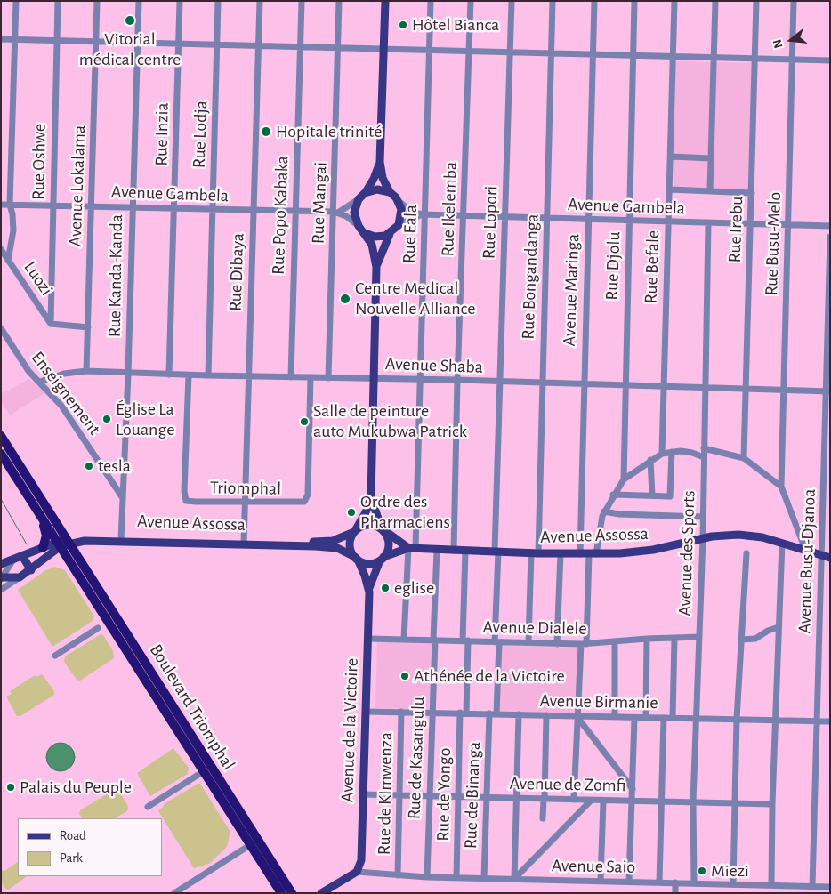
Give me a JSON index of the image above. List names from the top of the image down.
{
  "streets": {
    "highway": ["Boulevard Triomphal"],
    "main road": ["Avenue Assossa", "Avenue de la Victoire"],
    "street": [
      "Rue Inzia",
      "Rue Lodja",
      "Rue Oshwe",
      "Avenue Lokalama",
      "Avenue Gambela",
      "Rue Mangai",
      "Rue Ikelemba",
      "Rue Popo Kabaka",
      "Rue Lopori",
      "Rue Irebu",
      "Rue Eala",
      "Rue Busu-Melo",
      "Rue Djolu",
      "Rue Befale",
      "Rue Dibaya",
      "Rue Kanda-Kanda",
      "Rue Bongandanga",
      "Luozi",
      "Avenue Maringa",
      "Avenue Shaba",
      "Enseignement",
      "Triomphal",
      "Avenue des Sports",
      "Avenue Busu-Djanoa",
      "Avenue Dialele",
      "Avenue Birmanie",
      "Rue de Kasangulu",
      "Avenue de Zomfi",
      "Rue de KImwenza",
      "Rue de Yongo",
      "Rue de Binanga",
      "Avenue Saio"
    ]
  },
  "crossings": [
    ["Rue Inzia", "Avenue Gambela"],
    ["Rue Inzia", "Avenue Shaba"],
    ["Rue Lodja", "Avenue Gambela"],
    ["Rue Lodja", "Avenue Shaba"],
    ["Rue Oshwe", "Avenue Gambela"],
    ["Rue Oshwe", "Luozi"],
    ["Avenue Lokalama", "Avenue Gambela"],
    ["Avenue Lokalama", "Avenue Shaba"],
    ["Avenue Gambela", "Rue Mangai"],
    ["Avenue Gambela", "Rue Ikelemba"],
    ["Avenue Gambela", "Rue Popo Kabaka"],
    ["Avenue Gambela", "Rue Lopori"],
    ["Avenue Gambela", "Rue Irebu"],
    ["Avenue Gambela", "Rue Eala"],
    ["Avenue Gambela", "Rue Busu-Melo"],
    ["Avenue Gambela", "Rue Djolu"],
    ["Avenue Gambela", "Rue Befale"],
    ["Avenue Gambela", "Rue Dibaya"],
    ["Avenue Gambela", "Rue Kanda-Kanda"],
    ["Avenue Gambela", "Rue Bongandanga"],
    ["Avenue Gambela", "Avenue Maringa"],
    ["Avenue Gambela", "Avenue des Sports"],
    ["Rue Mangai", "Avenue Shaba"],
    ["Rue Ikelemba", "Avenue Shaba"],
    ["Rue Ikelemba", "Avenue Assossa"],
    ["Rue Popo Kabaka", "Avenue Shaba"],
    ["Rue Lopori", "Avenue Shaba"],
    ["Rue Lopori", "Avenue Assossa"],
    ["Rue Irebu", "Avenue Shaba"],
    ["Rue Eala", "Avenue Shaba"],
    ["Rue Eala", "Avenue Assossa"],
    ["Rue Busu-Melo", "Avenue Shaba"],
    ["Rue Djolu", "Avenue Shaba"],
    ["Rue Befale", "Avenue Shaba"],
    ["Rue Dibaya", "Avenue Shaba"],
    ["Rue Dibaya", "Triomphal"],
    ["Rue Dibaya", "Avenue Assossa"],
    ["Rue Kanda-Kanda", "Avenue Shaba"],
    ["Rue Kanda-Kanda", "Enseignement"],
    ["Rue Kanda-Kanda", "Avenue Assossa"],
    ["Rue Bongandanga", "Avenue Shaba"],
    ["Rue Bongandanga", "Avenue Assossa"],
    ["Rue Bongandanga", "Avenue Dialele"],
    ["Avenue Maringa", "Avenue Shaba"],
    ["Avenue Maringa", "Avenue Assossa"],
    ["Avenue Shaba", "Enseignement"],
    ["Avenue Shaba", "Triomphal"],
    ["Avenue Shaba", "Avenue des Sports"],
    ["Avenue Shaba", "Avenue Busu-Djanoa"],
    ["Avenue Assossa", "Avenue des Sports"],
    ["Avenue Assossa", "Avenue Busu-Djanoa"],
    ["Avenue Assossa", "Boulevard Triomphal"],
    ["Avenue Assossa", "Rue de Kasangulu"],
    ["Avenue Assossa", "Rue de Yongo"],
    ["Avenue des Sports", "Avenue Dialele"],
    ["Avenue des Sports", "Avenue Birmanie"],
    ["Avenue des Sports", "Avenue de Zomfi"],
    ["Avenue des Sports", "Avenue Saio"],
    ["Avenue Busu-Djanoa", "Avenue Birmanie"],
    ["Avenue Busu-Djanoa", "Avenue Saio"],
    ["Avenue Dialele", "Avenue de la Victoire"],
    ["Avenue Dialele", "Rue de Kasangulu"],
    ["Avenue Dialele", "Rue de Yongo"],
    ["Avenue Birmanie", "Avenue de la Victoire"],
    ["Avenue Birmanie", "Rue de Kasangulu"],
    ["Avenue Birmanie", "Rue de KImwenza"],
    ["Avenue Birmanie", "Rue de Yongo"],
    ["Avenue Birmanie", "Rue de Binanga"],
    ["Avenue de la Victoire", "Avenue de Zomfi"],
    ["Avenue de la Victoire", "Avenue Saio"],
    ["Rue de Kasangulu", "Avenue de Zomfi"],
    ["Rue de Kasangulu", "Avenue Saio"],
    ["Avenue de Zomfi", "Rue de KImwenza"],
    ["Avenue de Zomfi", "Rue de Yongo"],
    ["Avenue de Zomfi", "Rue de Binanga"],
    ["Rue de KImwenza", "Avenue Saio"],
    ["Rue de Yongo", "Avenue Saio"],
    ["Rue de Binanga", "Avenue Saio"]
  ],
  "places": [
    "Vitorial médical centre",
    "Hôtel Bianca",
    "Hopitale trinité",
    "Centre Medical Nouvelle Alliance",
    "Église La Louange",
    "Salle de peinture auto Mukubwa Patrick",
    "tesla",
    "Ordre des Pharmaciens",
    "eglise",
    "Athénée de la Victoire",
    "Palais du Peuple",
    "Miezi"
  ],
  "legend": ["Road", "Park"],
  "north": "left"
}
